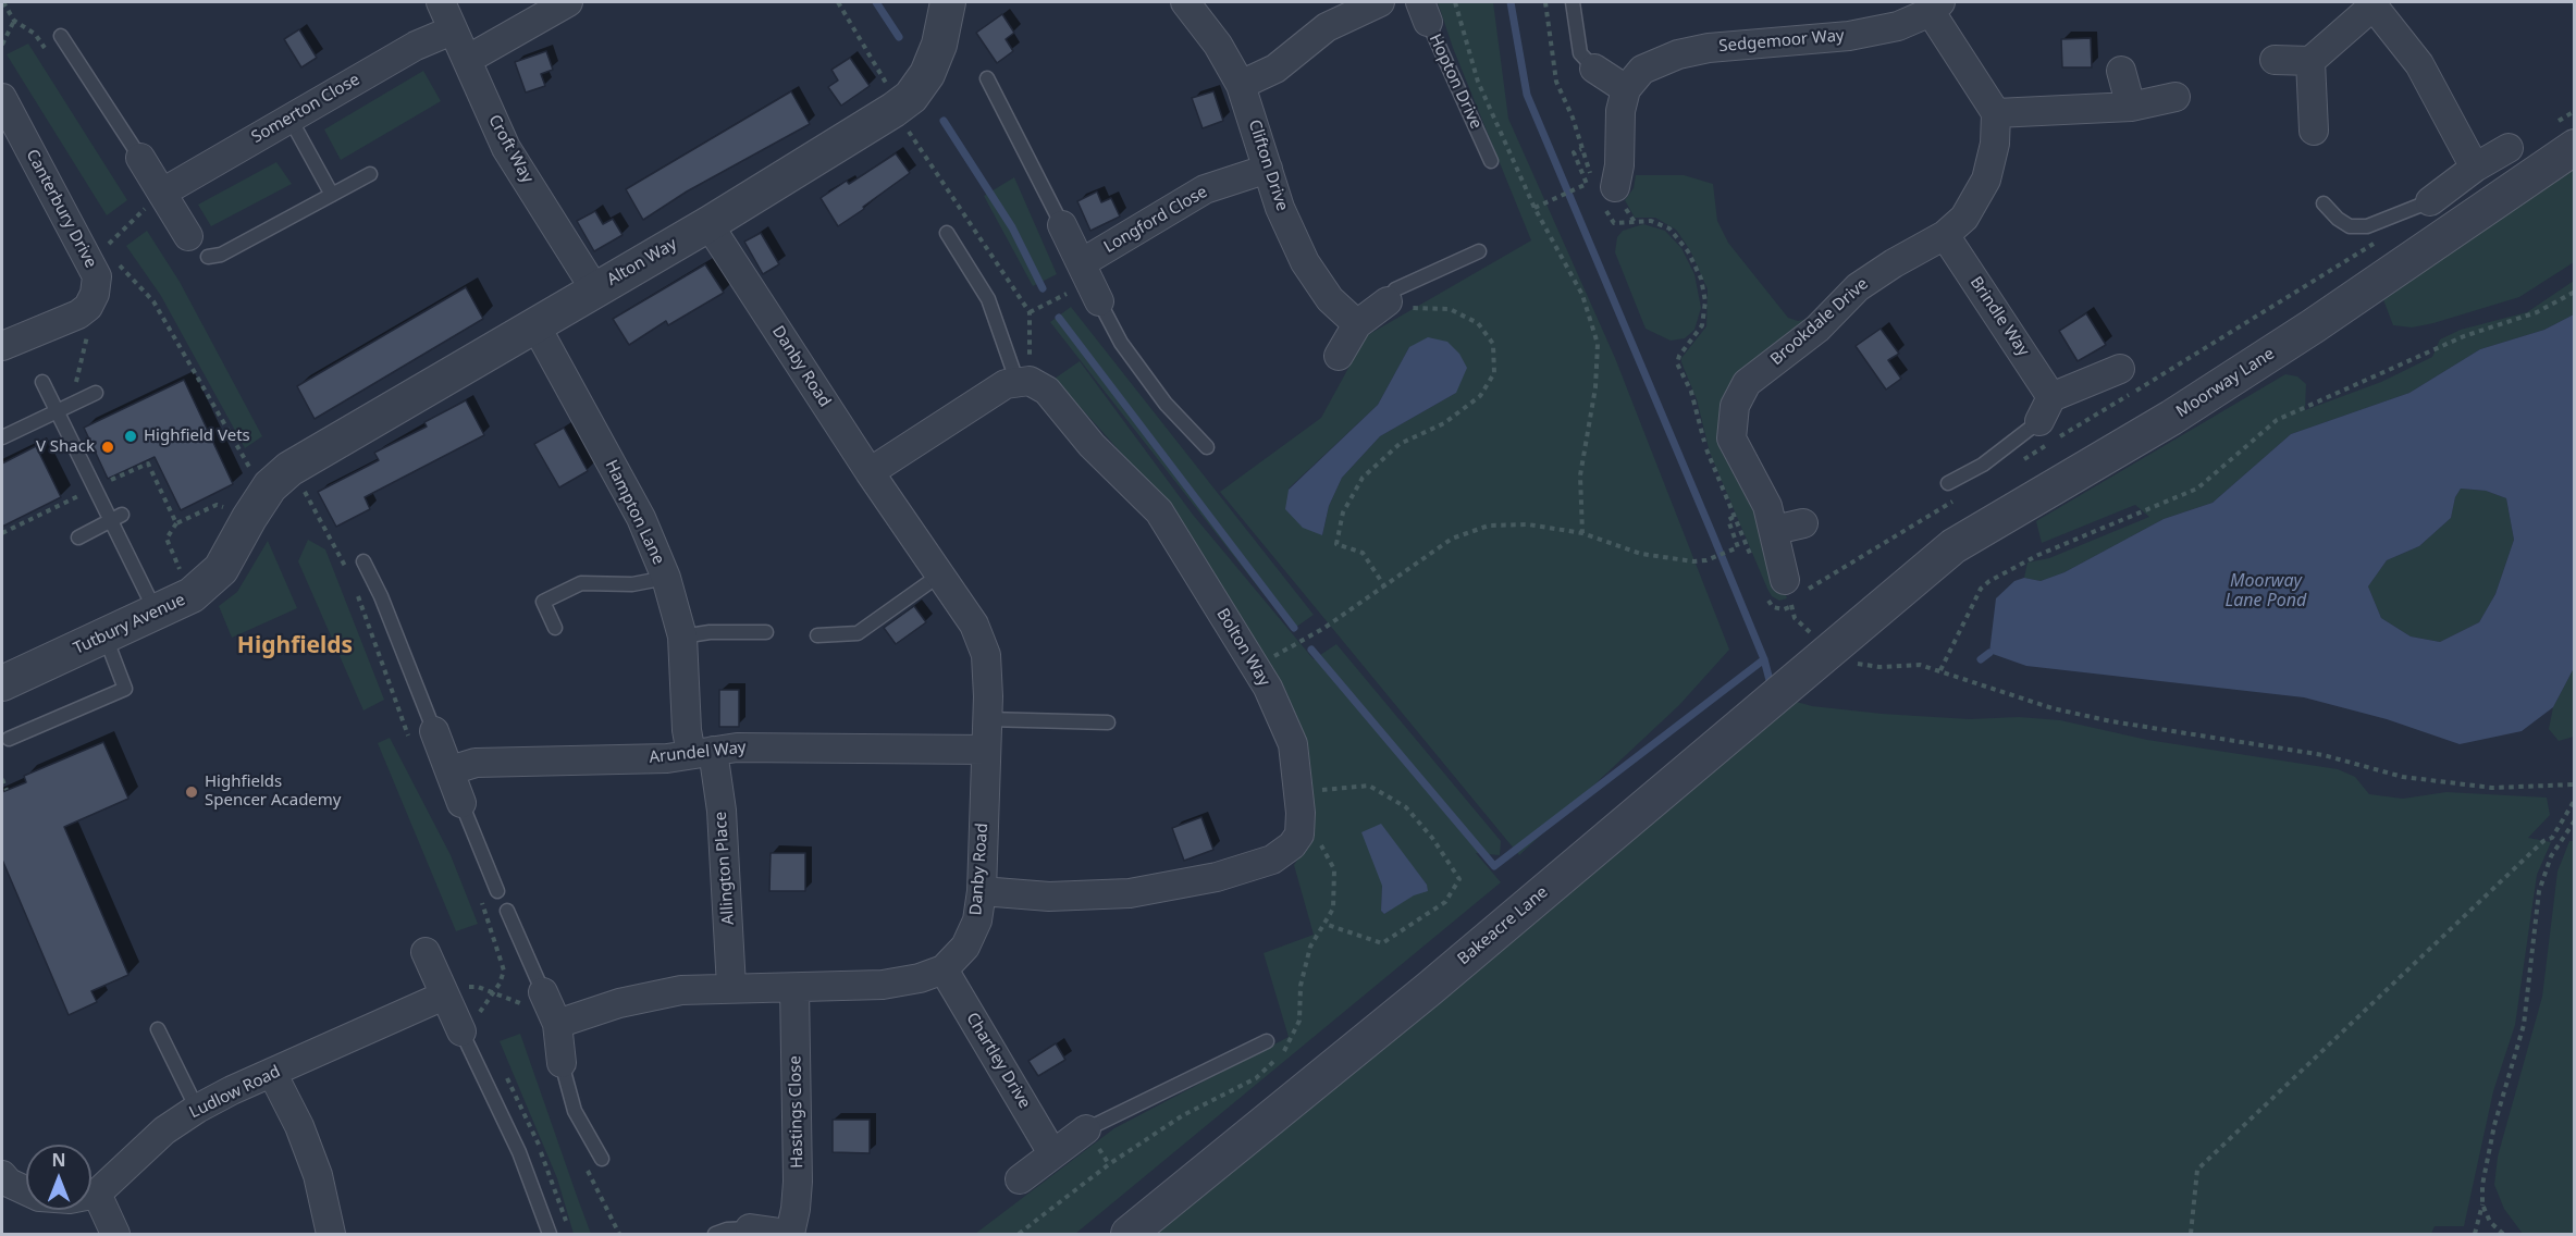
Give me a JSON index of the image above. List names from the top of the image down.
{
  "streets": {
    "street": [
      "Sedgemoor Way",
      "Somerton Close",
      "Croft Way",
      "Clifton Drive",
      "Canterbury Drive",
      "Longford Close",
      "Alton Way",
      "Brindle Way",
      "Brookdale Drive",
      "Danby Road",
      "Moorway Lane",
      "Hampton Lane",
      "Tutbury Avenue",
      "Bolton Way",
      "Arundel Way",
      "Allington Place",
      "Bakeacre Lane",
      "Chartley Drive",
      "Ludlow Road",
      "Hastings Close"
    ],
    "lane": ["Hopton Drive"]
  },
  "crossings": [
    ["Somerton Close", "Croft Way"],
    ["Croft Way", "Alton Way"],
    ["Clifton Drive", "Longford Close"],
    ["Alton Way", "Danby Road"],
    ["Alton Way", "Hampton Lane"],
    ["Alton Way", "Tutbury Avenue"],
    ["Brindle Way", "Brookdale Drive"],
    ["Danby Road", "Arundel Way"],
    ["Danby Road", "Chartley Drive"],
    ["Moorway Lane", "Bakeacre Lane"],
    ["Hampton Lane", "Arundel Way"],
    ["Hampton Lane", "Allington Place"],
    ["Arundel Way", "Allington Place"]
  ],
  "districts": ["Highfields"],
  "water": ["Moorway Lane Pond"],
  "places": ["Highfield Vets", "V Shack", "Highfields Spencer Academy"],
  "north": "top"
}
